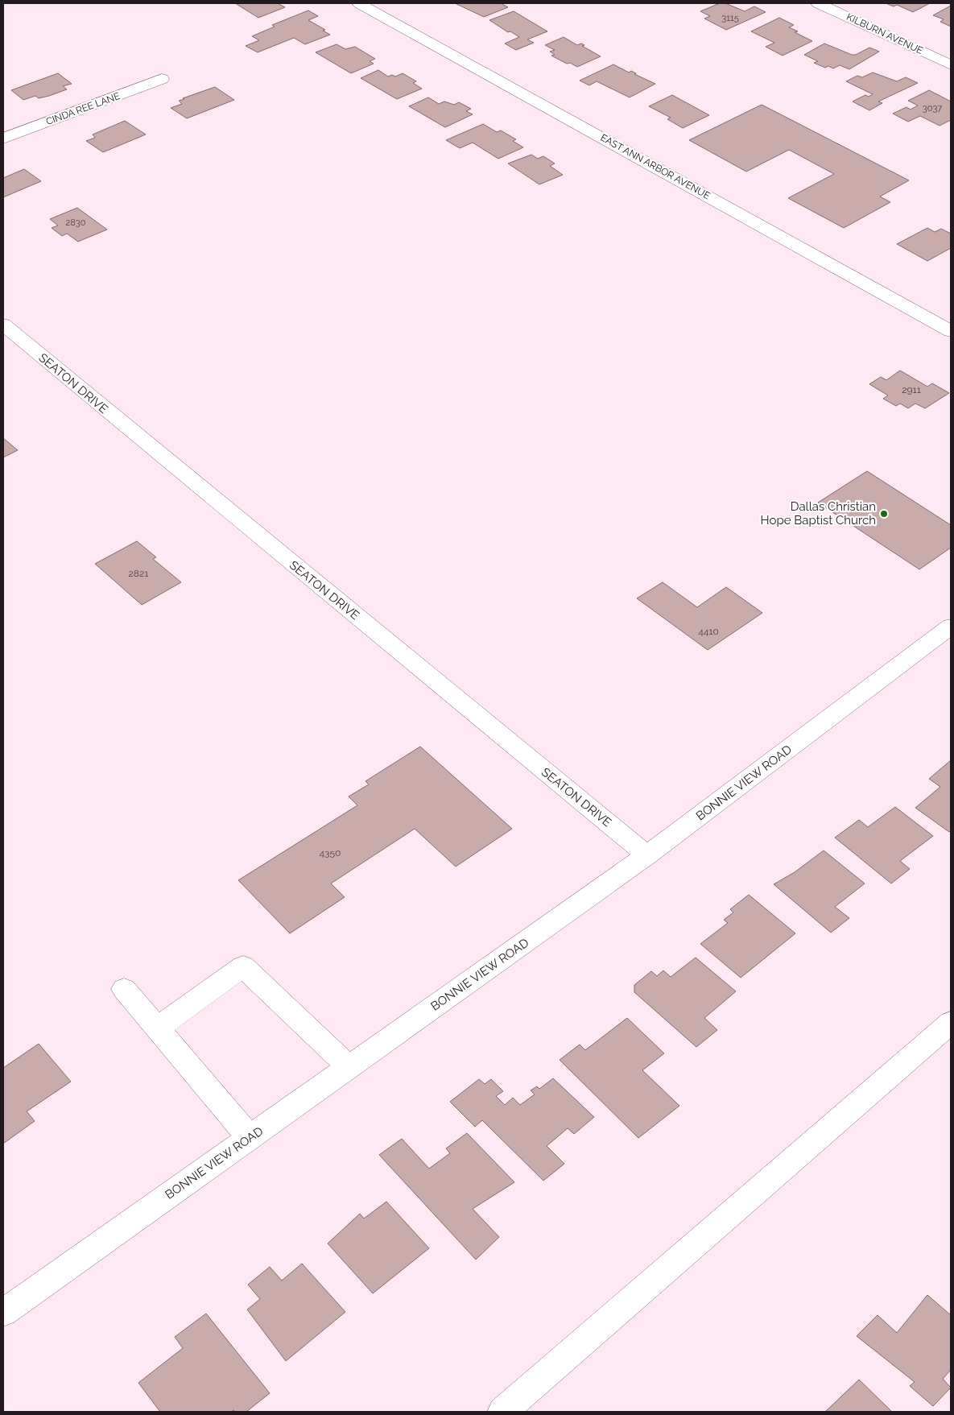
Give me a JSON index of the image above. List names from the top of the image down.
{
  "streets": {
    "street": [
      "KILBURN AVENUE",
      "CINDA REE LANE",
      "EAST ANN ARBOR AVENUE",
      "SEATON DRIVE",
      "BONNIE VIEW ROAD"
    ]
  },
  "crossings": [
    ["SEATON DRIVE", "BONNIE VIEW ROAD"]
  ],
  "places": ["Dallas Christian Hope Baptist Church"],
  "house_numbers": [
    "3115",
    "3037",
    "2830",
    "2911",
    "2821",
    "4410",
    "4350"
  ]
}
